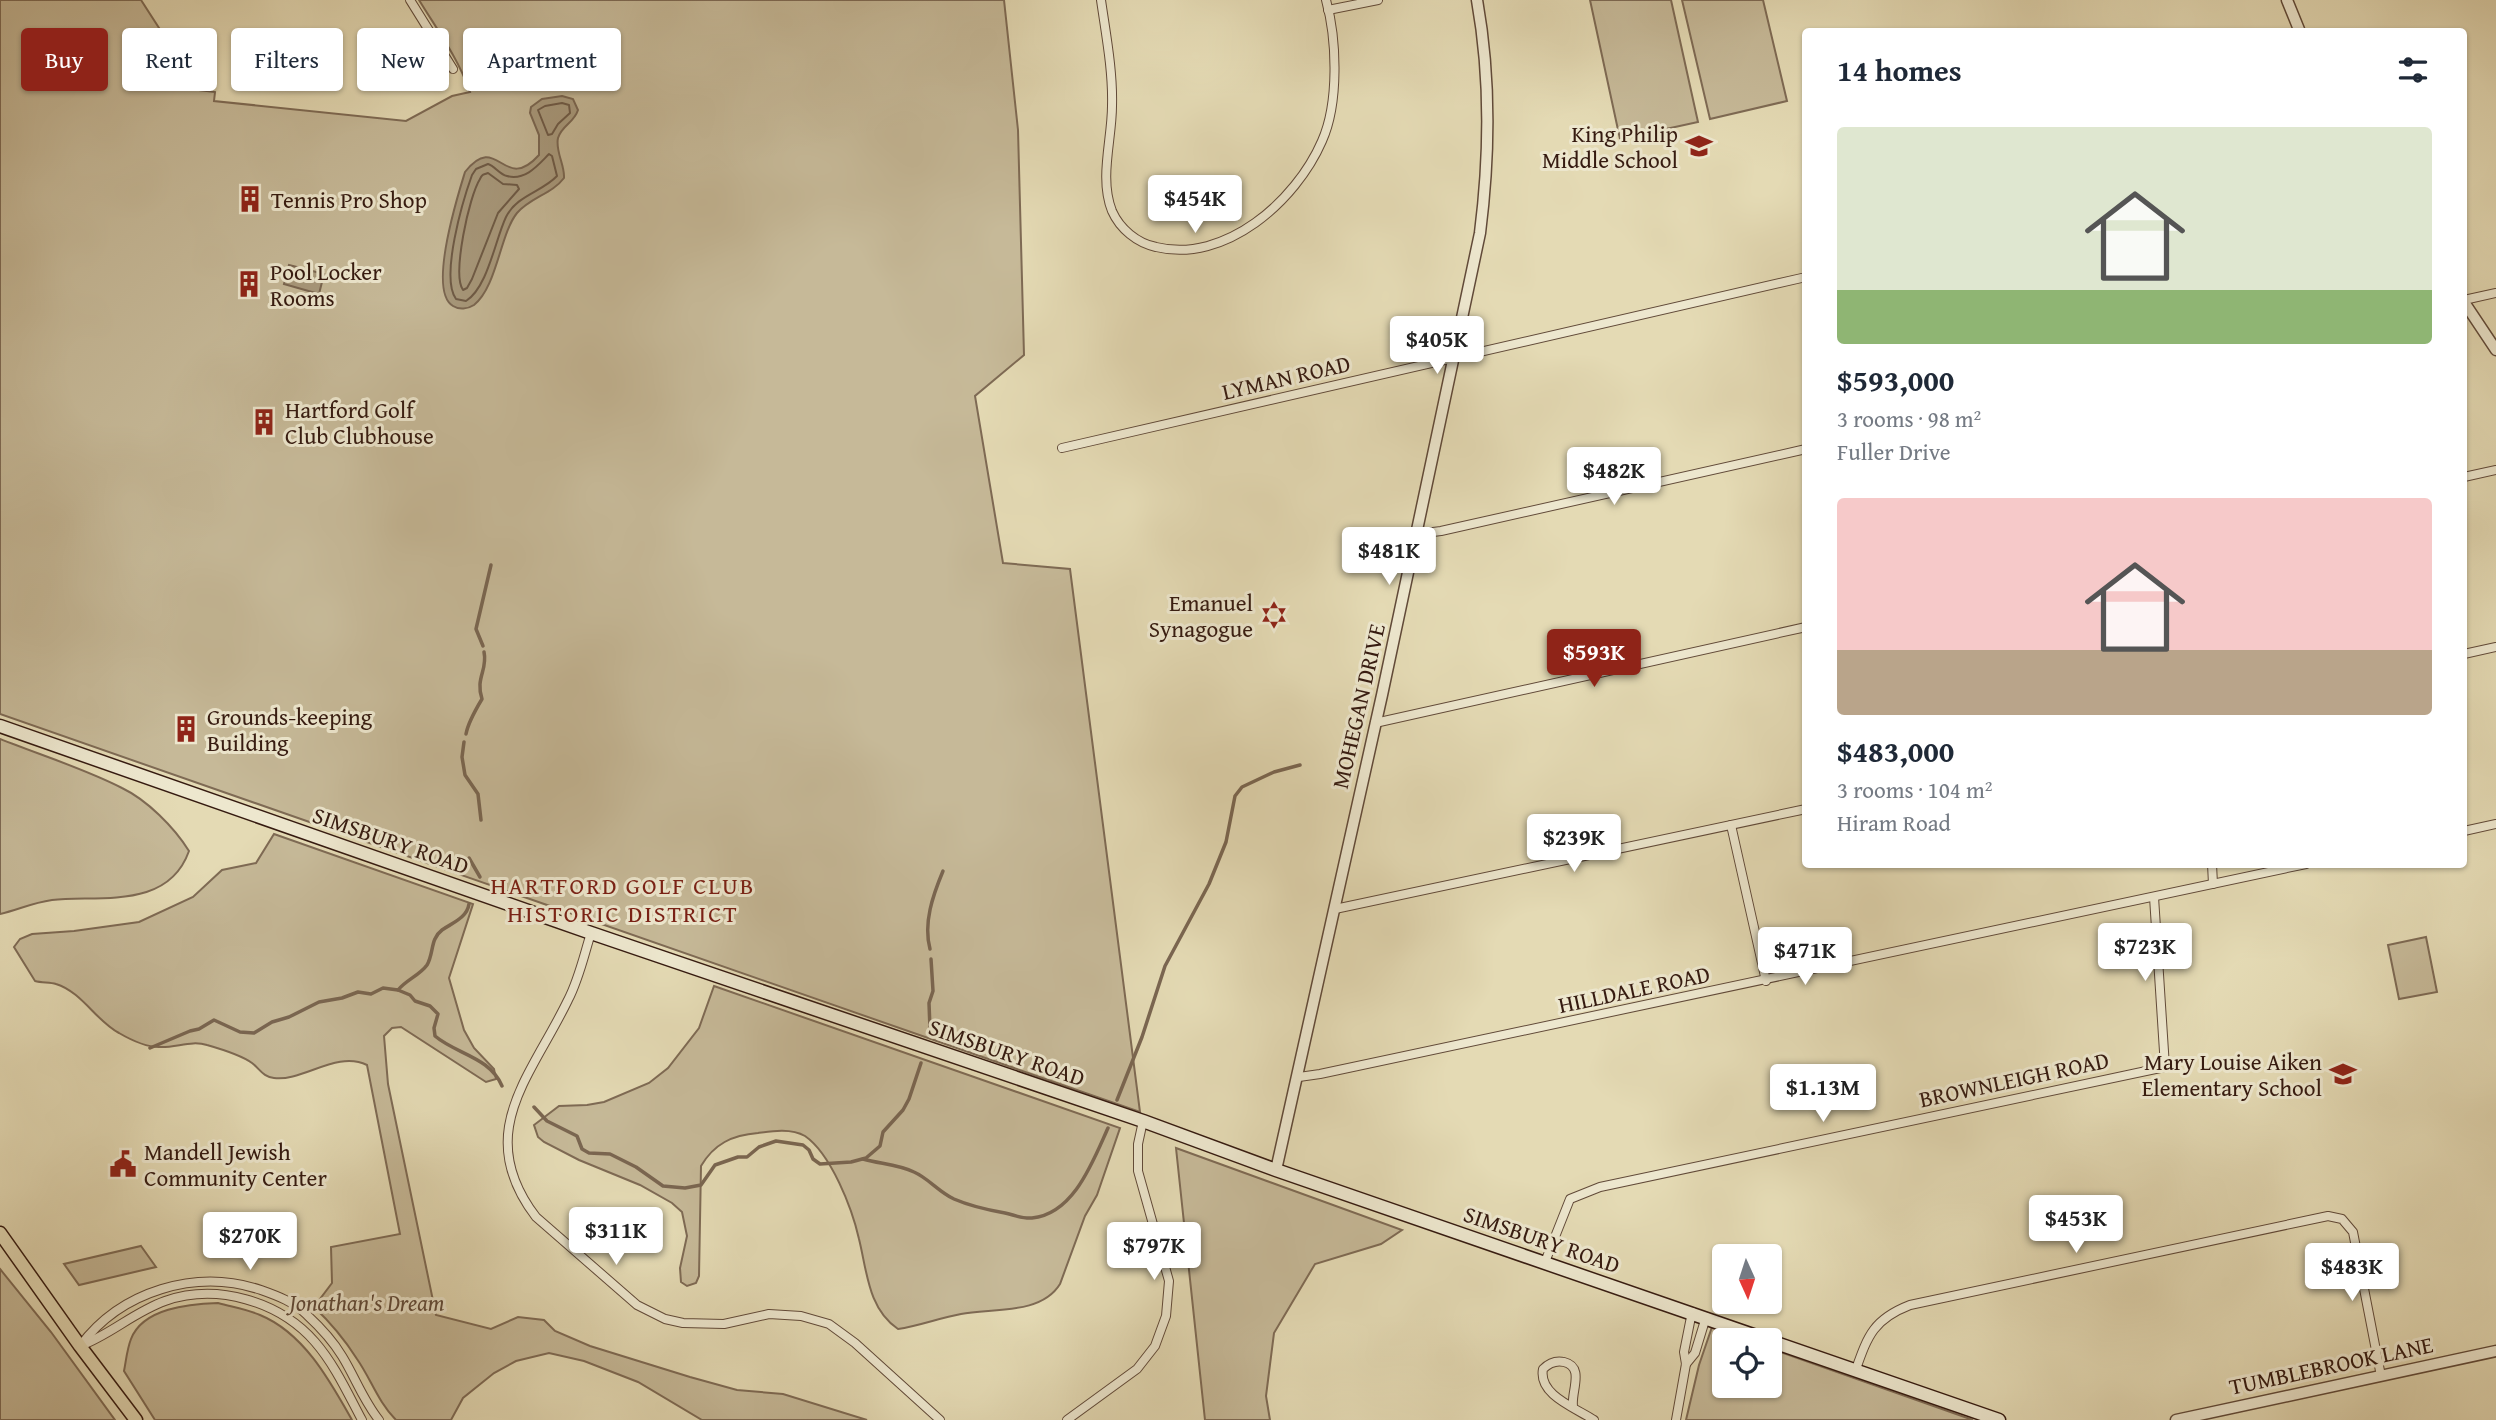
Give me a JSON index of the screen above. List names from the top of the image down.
{
  "streets": {
    "main road": ["SIMSBURY ROAD"],
    "street": [
      "LYMAN ROAD",
      "MOHEGAN DRIVE",
      "HILLDALE ROAD",
      "BROWNLEIGH ROAD",
      "TUMBLEBROOK LANE"
    ]
  },
  "crossings": [
    ["LYMAN ROAD", "MOHEGAN DRIVE"],
    ["MOHEGAN DRIVE", "SIMSBURY ROAD"],
    ["MOHEGAN DRIVE", "HILLDALE ROAD"],
    ["SIMSBURY ROAD", "BROWNLEIGH ROAD"],
    ["HILLDALE ROAD", "BROWNLEIGH ROAD"]
  ],
  "districts": ["HARTFORD GOLF CLUB HISTORIC DISTRICT"],
  "parks": ["Jonathan's Dream"],
  "places": {
    "school or university": ["King Philip Middle School", "Mary Louise Aiken Elementary School"],
    "building": [
      "Tennis Pro Shop",
      "Pool Locker Rooms",
      "Hartford Golf Club Clubhouse",
      "Grounds-keeping Building"
    ],
    "synagogue": ["Emanuel Synagogue"],
    "public building": ["Mandell Jewish Community Center"]
  },
  "north": "bottom",
  "page": {
    "chip": [
      "Buy",
      "Rent",
      "Filters",
      "New",
      "Apartment"
    ],
    "heading": "14 homes",
    "list": [
      {
        "name": "$593,000",
        "note": "3 rooms · 98 m² · Fuller Drive"
      },
      {
        "name": "$483,000",
        "note": "3 rooms · 104 m² · Hiram Road"
      }
    ],
    "price": [
      "$454K",
      "$405K",
      "$482K",
      "$481K",
      "$593K",
      "$239K",
      "$723K",
      "$471K",
      "$1.13M",
      "$453K",
      "$311K",
      "$270K",
      "$797K",
      "$483K"
    ]
  }
}
